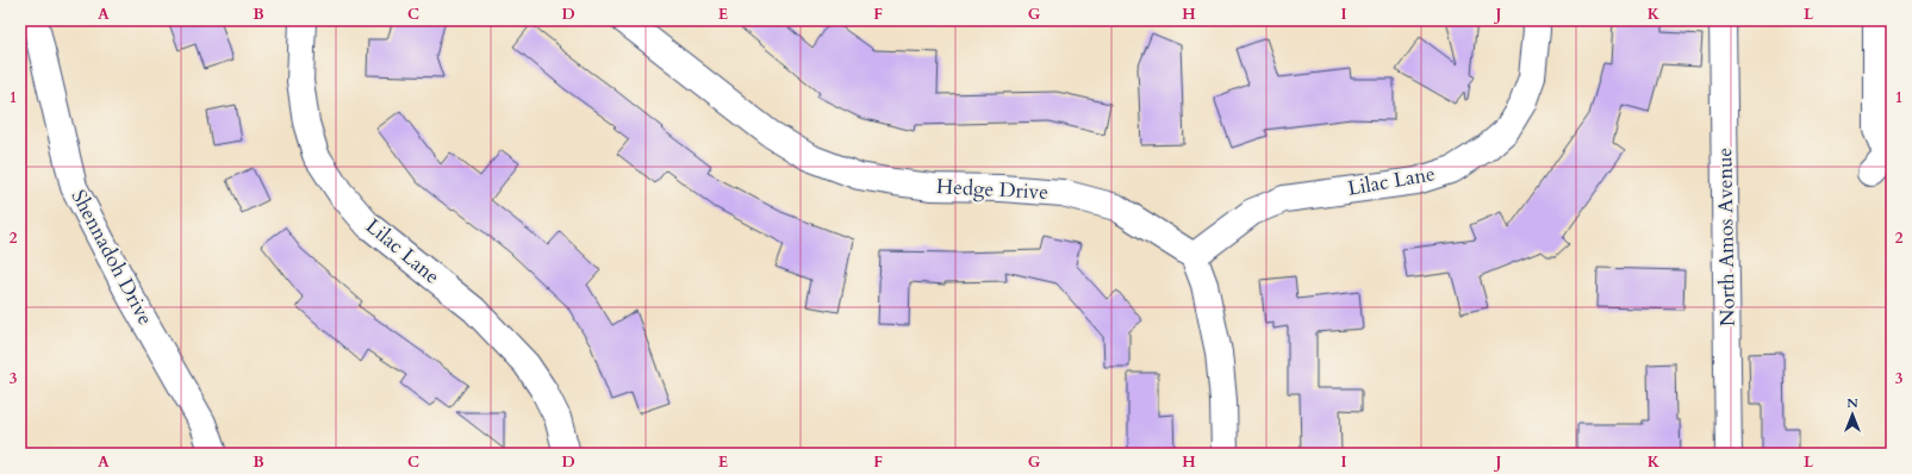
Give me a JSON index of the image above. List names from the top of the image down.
{
  "streets": {
    "street": [
      "Lilac Lane",
      "Hedge Drive",
      "North Amos Avenue",
      "Shennadoh Drive"
    ]
  },
  "crossings": [
    ["Lilac Lane", "Hedge Drive"]
  ],
  "north": "top",
  "grid": {
    "columns": [
      "A",
      "B",
      "C",
      "D",
      "E",
      "F",
      "G",
      "H",
      "I",
      "J",
      "K",
      "L"
    ],
    "rows": ["1", "2", "3"]
  }
}
